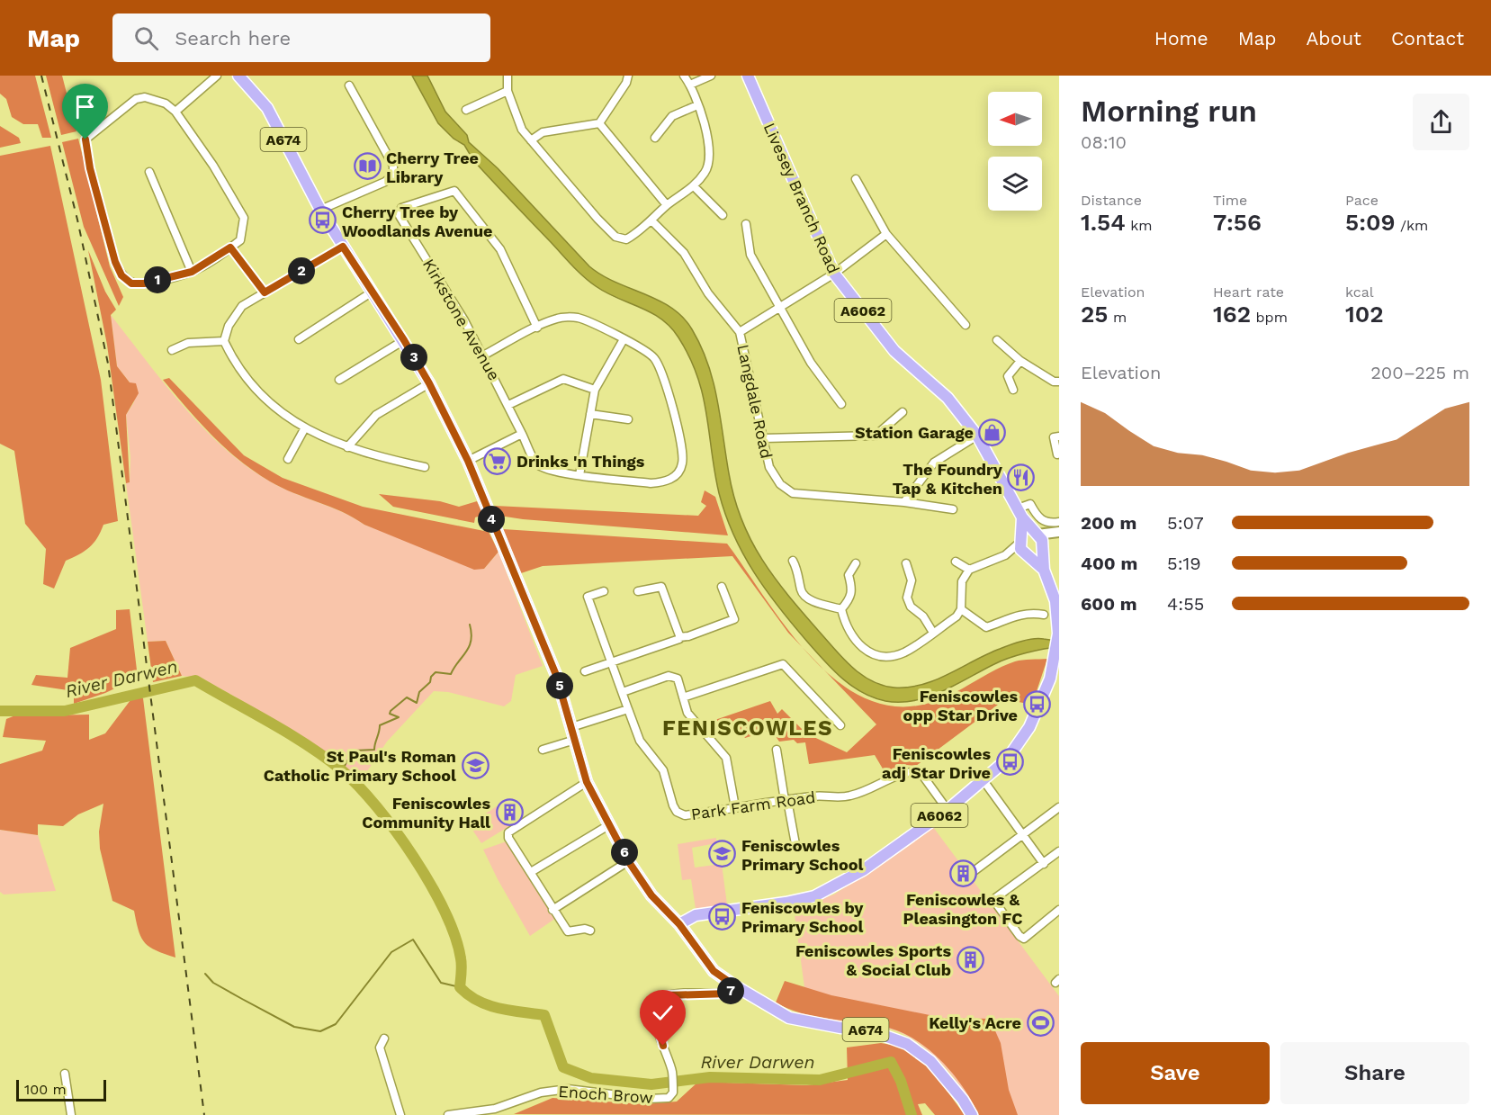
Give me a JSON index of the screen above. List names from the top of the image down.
{
  "streets": {
    "main road": ["A674", "Livesey Branch Road", "A6062"],
    "street": [
      "Kirkstone Avenue",
      "Langdale Road",
      "Park Farm Road",
      "Enoch Brow"
    ]
  },
  "crossings": [
    ["A674", "Livesey Branch Road"],
    ["A674", "Enoch Brow"],
    ["Livesey Branch Road", "Langdale Road"],
    ["Livesey Branch Road", "Park Farm Road"]
  ],
  "districts": ["FENISCOWLES"],
  "water": ["River Darwen"],
  "places": {
    "library": ["Cherry Tree Library"],
    "bus stop": [
      "Cherry Tree by Woodlands Avenue",
      "Feniscowles opp Star Drive",
      "Feniscowles adj Star Drive",
      "Feniscowles by Primary School"
    ],
    "shop": ["Station Garage"],
    "supermarket": ["Drinks 'n Things"],
    "restaurant": ["The Foundry Tap & Kitchen"],
    "school or university": ["St Paul's Roman Catholic Primary School", "Feniscowles Primary School"],
    "building": ["Feniscowles Community Hall", "Feniscowles & Pleasington FC", "Feniscowles Sports & Social Club"],
    "sports": ["Kelly's Acre"]
  },
  "scale_bar": "100 m",
  "north": "left",
  "page": {
    "header": "Map",
    "search": "Search here",
    "nav": [
      "Home",
      "Map",
      "About",
      "Contact"
    ],
    "heading": ["Morning run", "08:10"],
    "stats": [
      ["Distance", "1.54 km"],
      ["Time", "7:56"],
      ["Pace", "5:09 /km"],
      ["Elevation", "25 m"],
      ["Heart rate", "162 bpm"],
      ["kcal", "102"]
    ],
    "pins": [
      "2",
      "1",
      "3",
      "4",
      "5",
      "6",
      "7"
    ],
    "chart": ["Elevation", "200–225 m"],
    "list": [
      {
        "name": "200 m",
        "note": "5:07"
      },
      {
        "name": "400 m",
        "note": "5:19"
      },
      {
        "name": "600 m",
        "note": "4:55"
      }
    ],
    "buttons": ["Save", "Share"],
    "scale": "100 m"
  }
}
